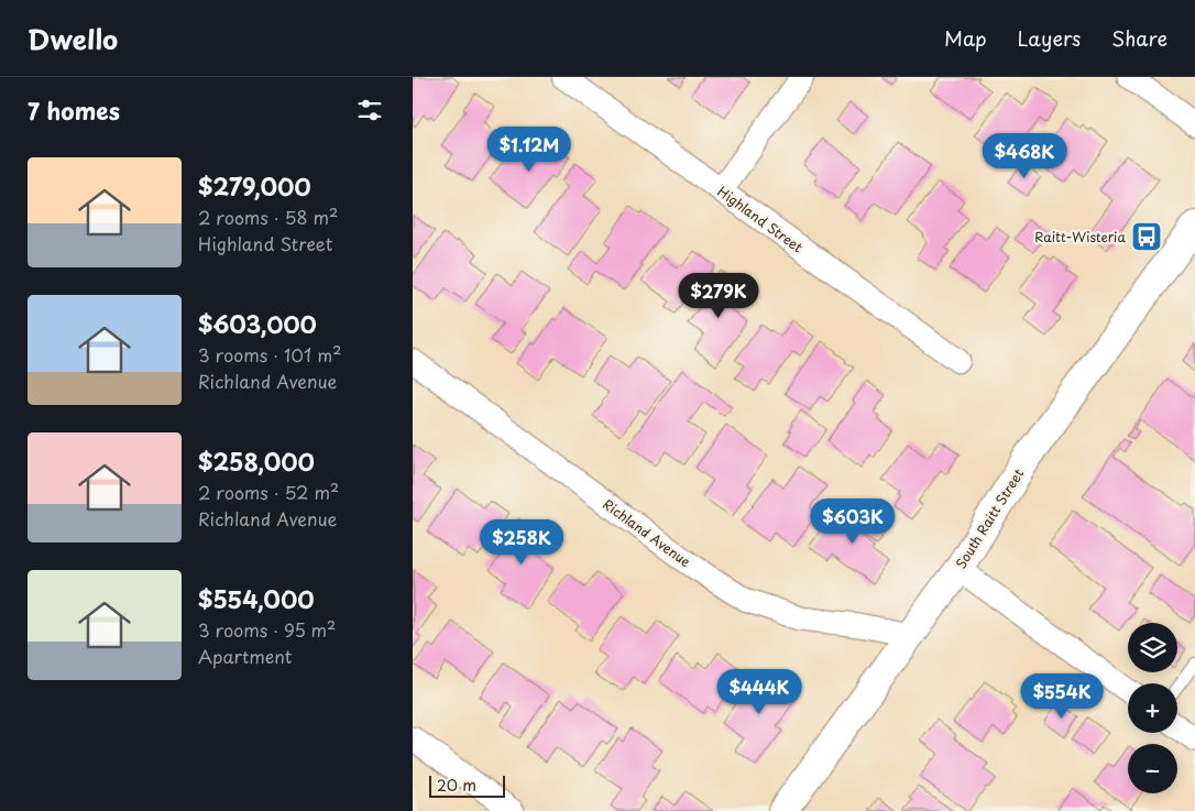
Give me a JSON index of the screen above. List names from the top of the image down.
{
  "streets": {
    "street": ["Highland Street", "South Raitt Street", "Richland Avenue"]
  },
  "crossings": [
    ["South Raitt Street", "Richland Avenue"]
  ],
  "places": {
    "bus stop": ["Raitt-Wisteria"]
  },
  "scale_bar": "20 m",
  "page": {
    "header": "Dwello",
    "nav": ["Map", "Layers", "Share"],
    "heading": "7 homes",
    "price": [
      "$1.12M",
      "$468K",
      "$279K",
      "$603K",
      "$258K",
      "$444K",
      "$554K"
    ],
    "list": [
      {
        "name": "$279,000",
        "note": "2 rooms · 58 m² · Highland Street"
      },
      {
        "name": "$603,000",
        "note": "3 rooms · 101 m² · Richland Avenue"
      },
      {
        "name": "$258,000",
        "note": "2 rooms · 52 m² · Richland Avenue"
      },
      {
        "name": "$554,000",
        "note": "3 rooms · 95 m² · Apartment"
      }
    ],
    "map_buttons": ["+", "−"],
    "scale": "20 m"
  }
}
